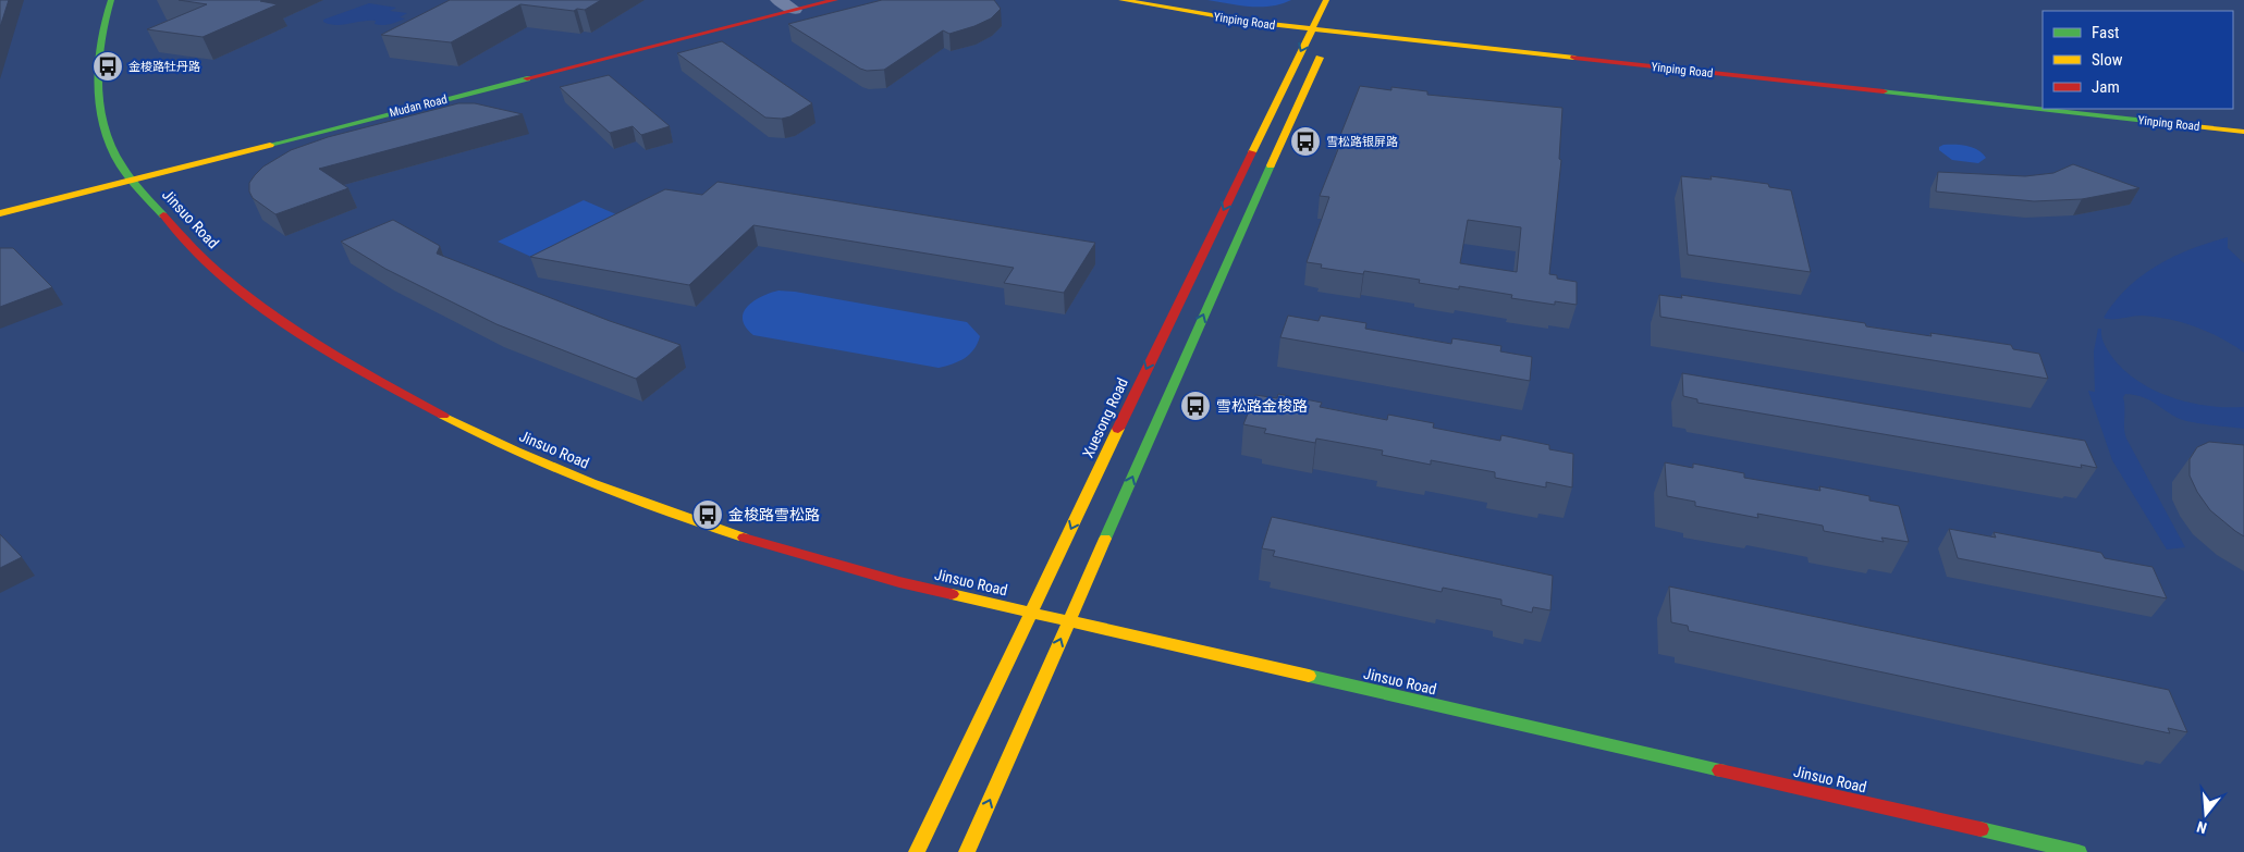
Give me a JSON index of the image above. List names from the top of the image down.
{
  "streets": {
    "street": [
      "Yinping Road",
      "Mudan Road",
      "Jinsuo Road",
      "Xuesong Road"
    ]
  },
  "crossings": [
    ["Yinping Road", "Xuesong Road"],
    ["Mudan Road", "Jinsuo Road"],
    ["Jinsuo Road", "Xuesong Road"]
  ],
  "places": {
    "bus stop": [
      "金梭路牡丹路",
      "雪松路银屏路",
      "雪松路金梭路",
      "金梭路雪松路"
    ]
  },
  "legend": ["Fast", "Slow", "Jam"],
  "north": "bottom"
}
